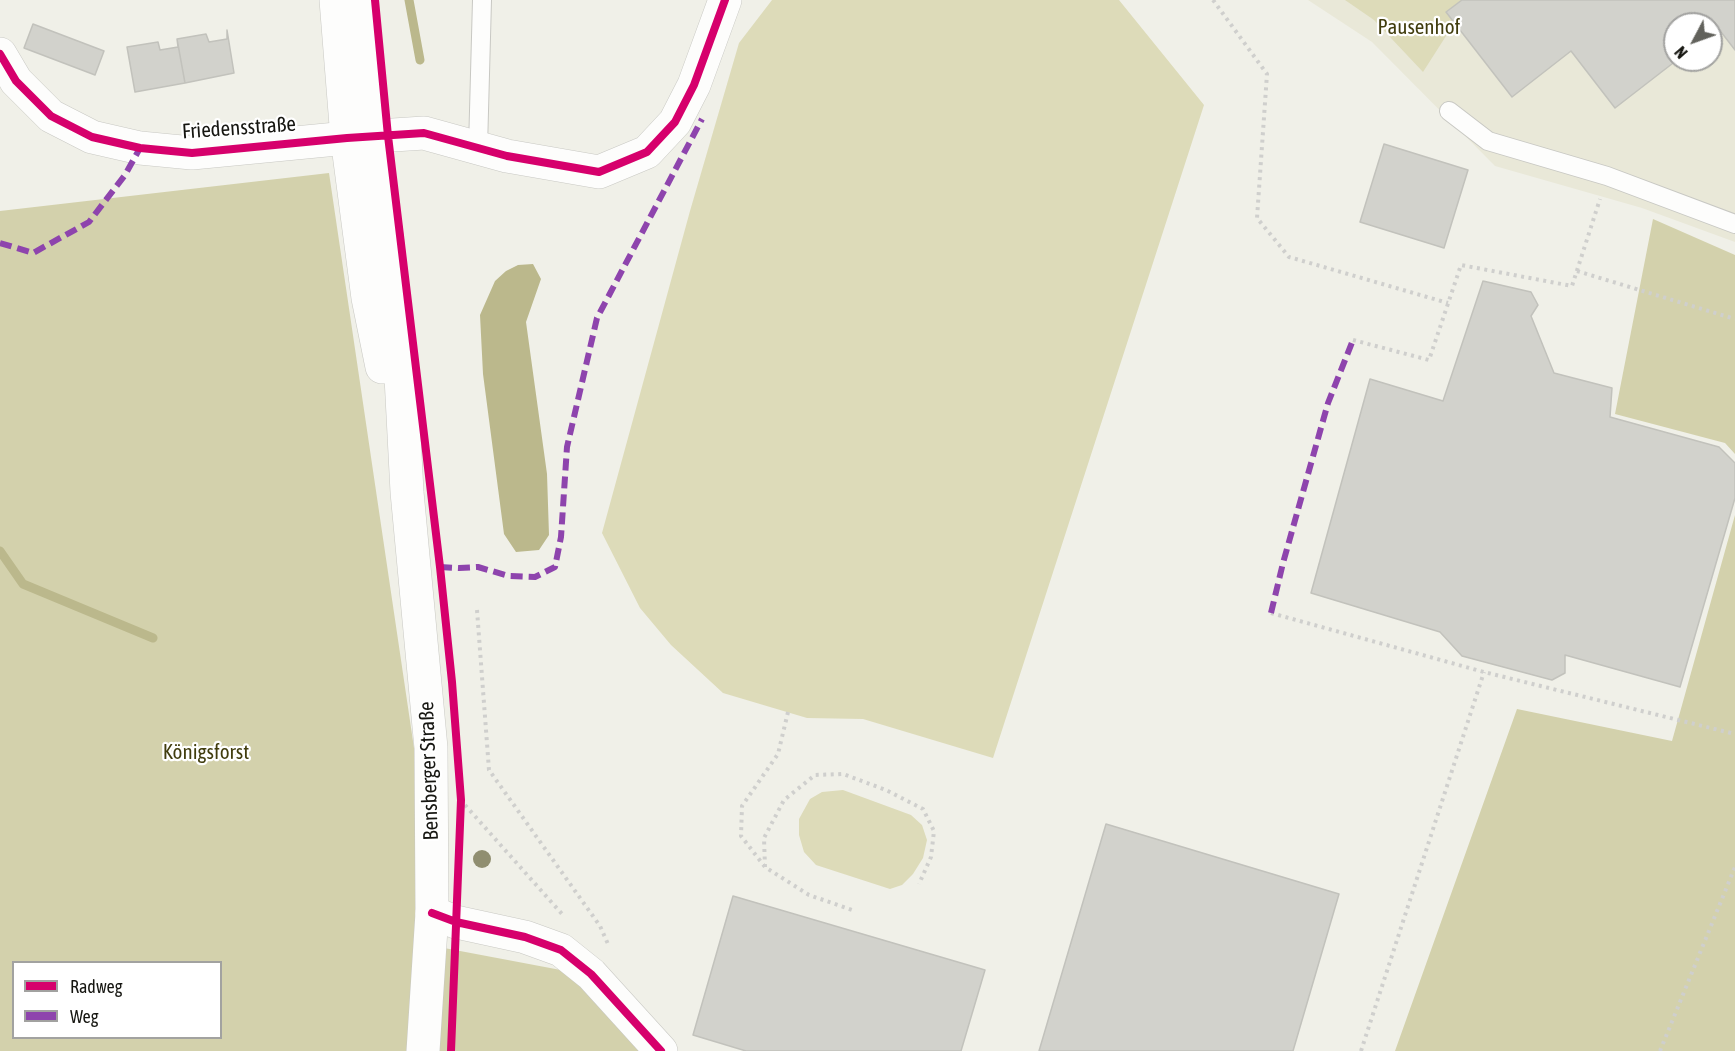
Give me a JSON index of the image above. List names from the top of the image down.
{
  "streets": {
    "main road": ["Friedensstraße", "Bensberger Straße"]
  },
  "crossings": [
    ["Friedensstraße", "Bensberger Straße"]
  ],
  "parks": ["Pausenhof", "Königsforst"],
  "legend": ["Radweg", "Weg"],
  "north": "bottom left"
}
